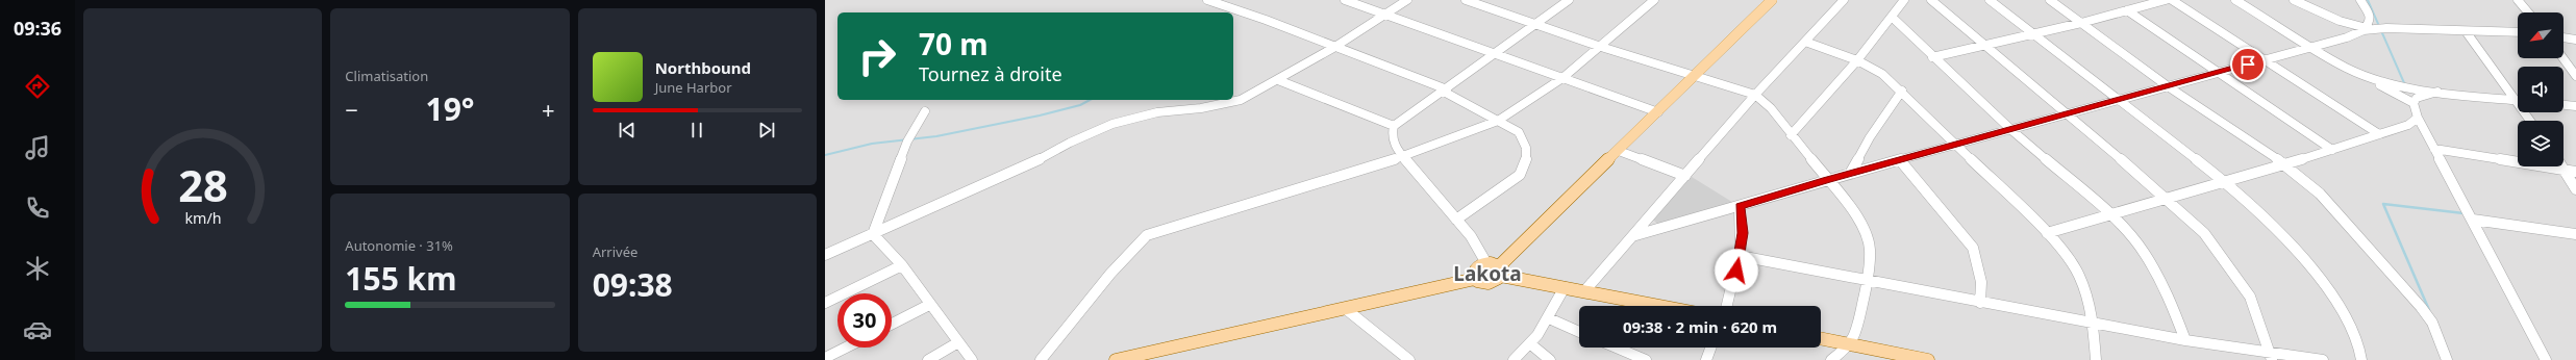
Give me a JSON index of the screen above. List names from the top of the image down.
{
  "districts": ["Lakota"],
  "north": "bottom left",
  "page": {
    "tabs": "09:36",
    "tile": [
      "Climatisation",
      ["Autonomie · 31%", "155 km"],
      ["Arrivée", "09:38"]
    ],
    "turn": ["70 m", "Tournez à droite"],
    "song": ["Northbound", "June Harbor"],
    "heat": ["−", "19°", "+"],
    "limit": "30",
    "trip": "09:38 · 2 min · 620 m",
    "gauge": ["28", "km/h"]
  }
}
